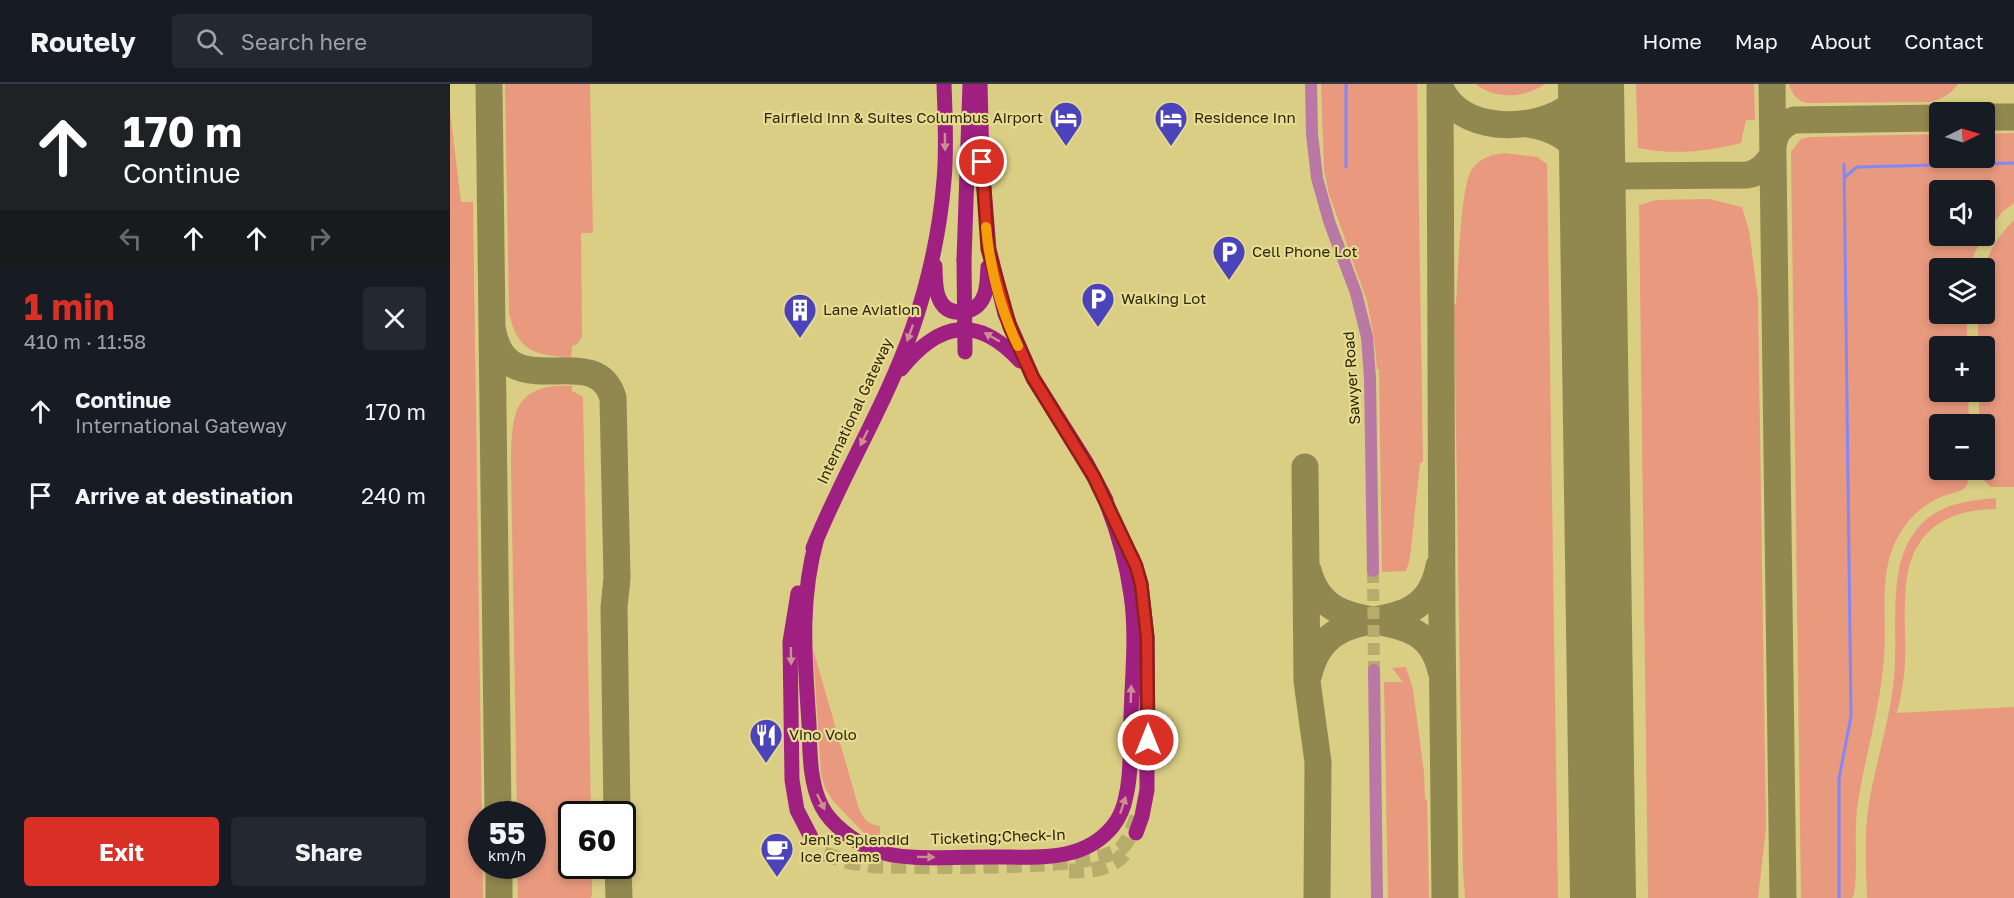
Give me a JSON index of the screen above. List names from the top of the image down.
{
  "streets": {
    "main road": ["International Gateway", "Ticketing;Check-In"],
    "street": ["Sawyer Road"]
  },
  "crossings": [
    ["International Gateway", "Ticketing;Check-In"]
  ],
  "places": {
    "hotel": ["Fairfield Inn & Suites Columbus Airport", "Residence Inn"],
    "parking": ["Cell Phone Lot", "Walking Lot"],
    "building": ["Lane Aviation"],
    "restaurant": ["Vino Volo"],
    "cafe": ["Jeni's Splendid Ice Creams"]
  },
  "north": "right",
  "page": {
    "header": "Routely",
    "search": "Search here",
    "nav": [
      "Home",
      "Map",
      "About",
      "Contact"
    ],
    "turn": ["170 m", "Continue"],
    "map_buttons": ["+", "−"],
    "heading": ["1 min", "410 m · 11:58"],
    "list": [
      {
        "name": "Continue",
        "note": "International Gateway",
        "value": "170 m"
      },
      {
        "name": "Arrive at destination",
        "value": "240 m"
      }
    ],
    "speed": "55 km/h",
    "limit": "60",
    "buttons": ["Exit", "Share"]
  }
}
